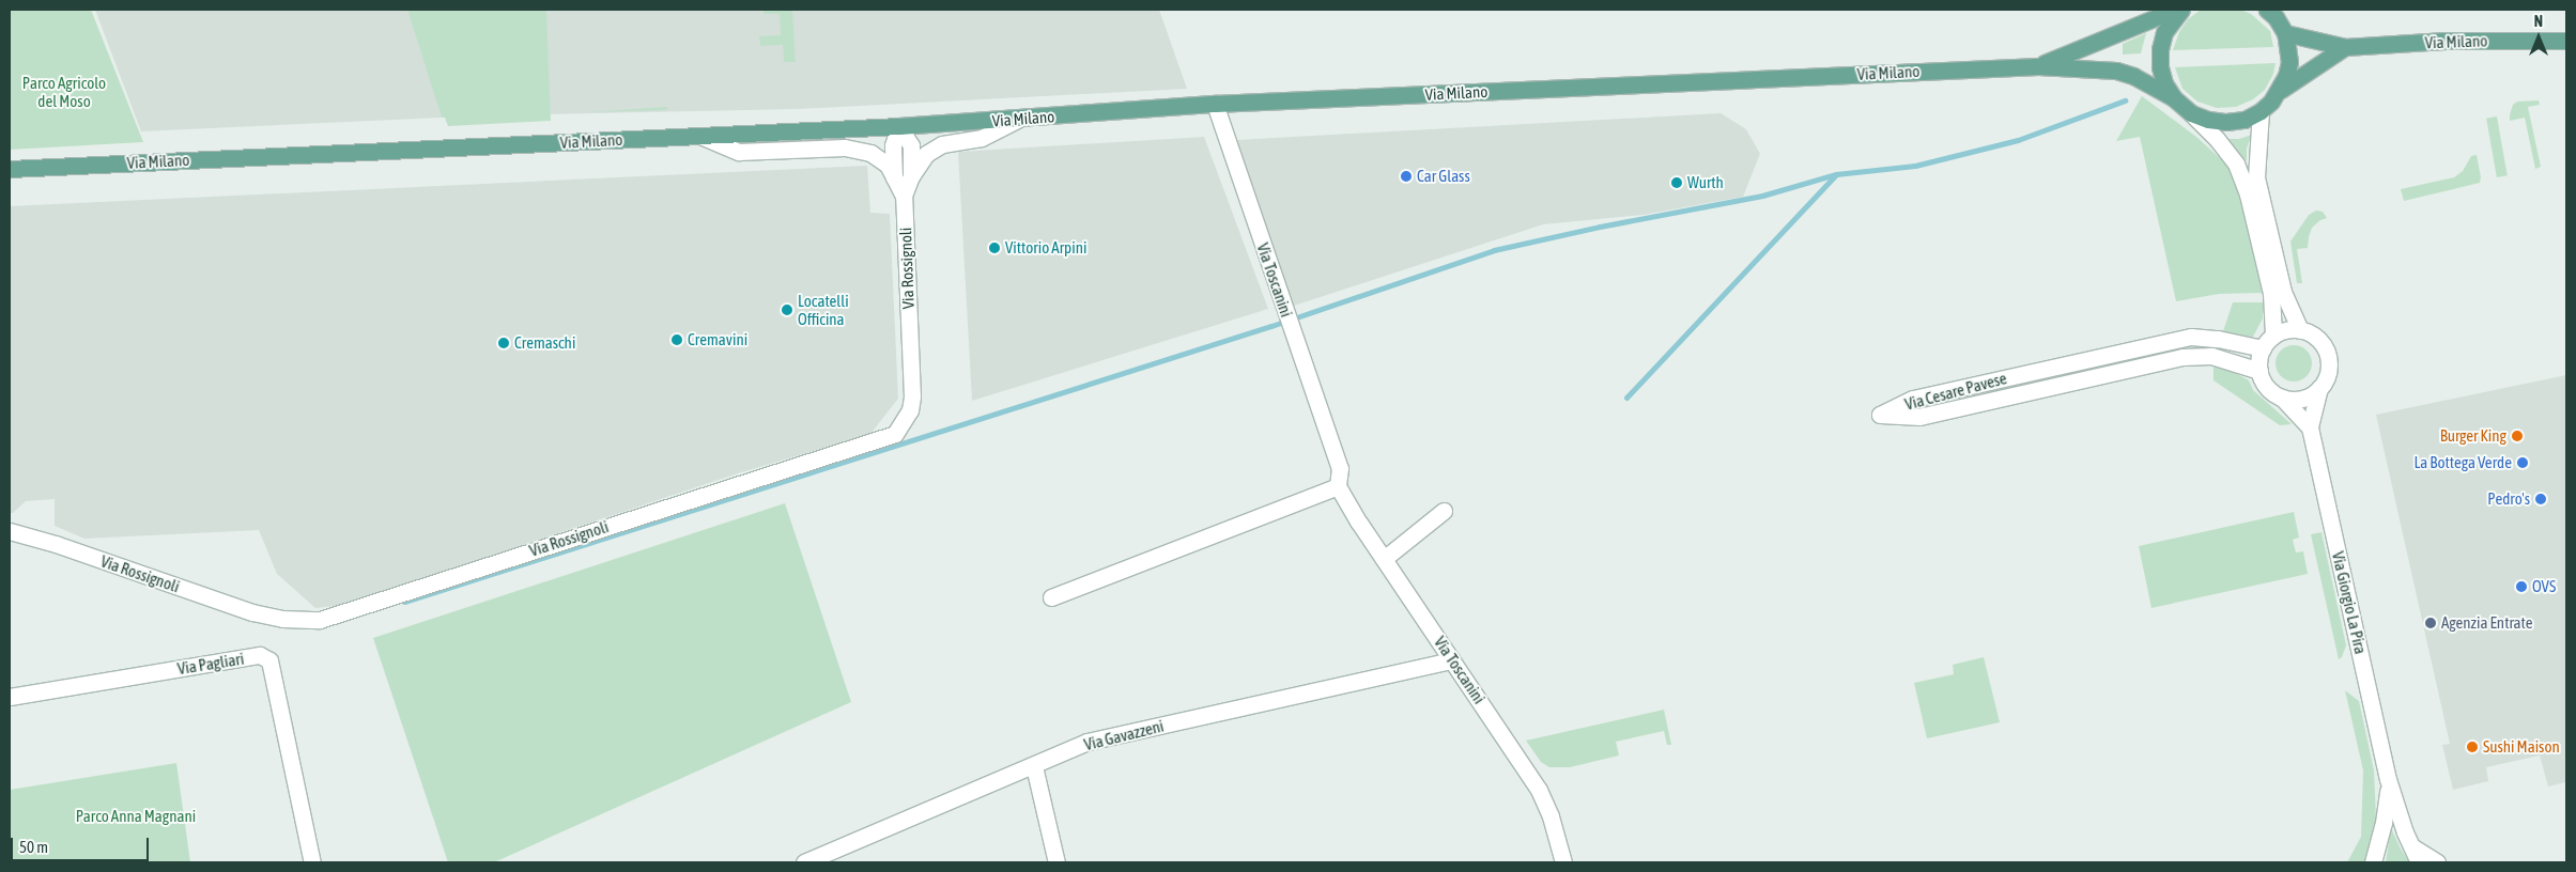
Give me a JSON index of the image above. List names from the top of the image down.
{
  "streets": {
    "main road": ["Via Milano"],
    "street": [
      "Via Rossignoli",
      "Via Toscanini",
      "Via Cesare Pavese",
      "Via Giorgio La Pira",
      "Via Pagliari",
      "Via Gavazzeni"
    ]
  },
  "crossings": [
    ["Via Milano", "Via Toscanini"],
    ["Via Toscanini", "Via Gavazzeni"],
    ["Via Cesare Pavese", "Via Giorgio La Pira"]
  ],
  "parks": ["Parco Agricolo del Moso", "Parco Anna Magnani"],
  "places": [
    "Car Glass",
    "Wurth",
    "Vittorio Arpini",
    "Locatelli Officina",
    "Cremavini",
    "Cremaschi",
    "Burger King",
    "La Bottega Verde",
    "Pedro's",
    "OVS",
    "Agenzia Entrate",
    "Sushi Maison"
  ],
  "scale_bar": "50 m",
  "north": "top"
}
